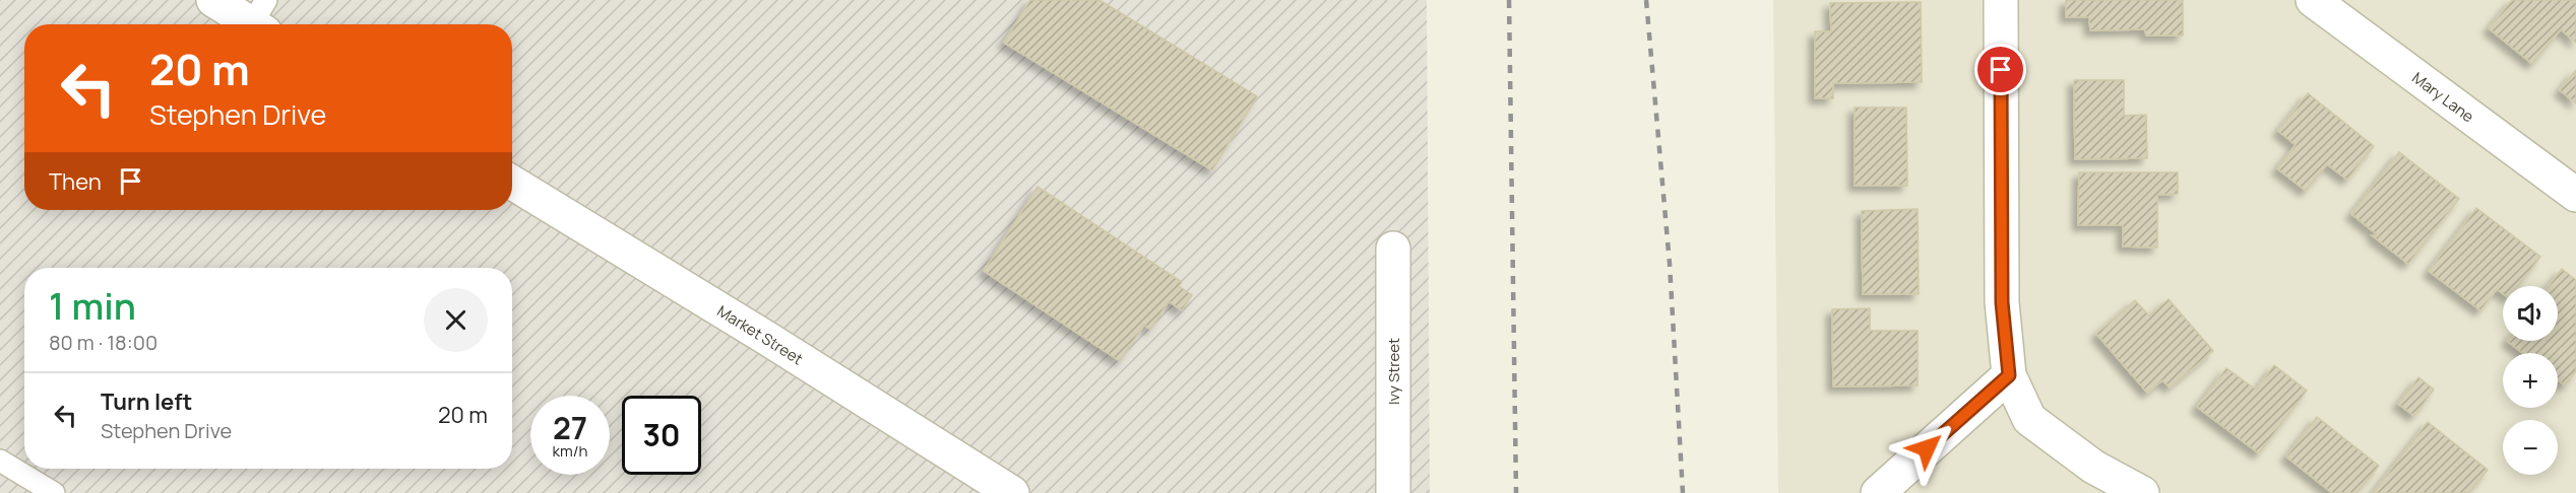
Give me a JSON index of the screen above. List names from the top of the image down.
{
  "streets": {
    "street": ["Mary Lane", "Market Street", "Ivy Street"]
  },
  "page": {
    "turn": ["20 m", "Stephen Drive"],
    "then": "Then",
    "heading": ["1 min", "80 m · 18:00"],
    "map_buttons": ["+", "−"],
    "list": [
      {
        "name": "Turn left",
        "note": "Stephen Drive",
        "value": "20 m"
      }
    ],
    "speed": "27 km/h",
    "limit": "30"
  }
}
